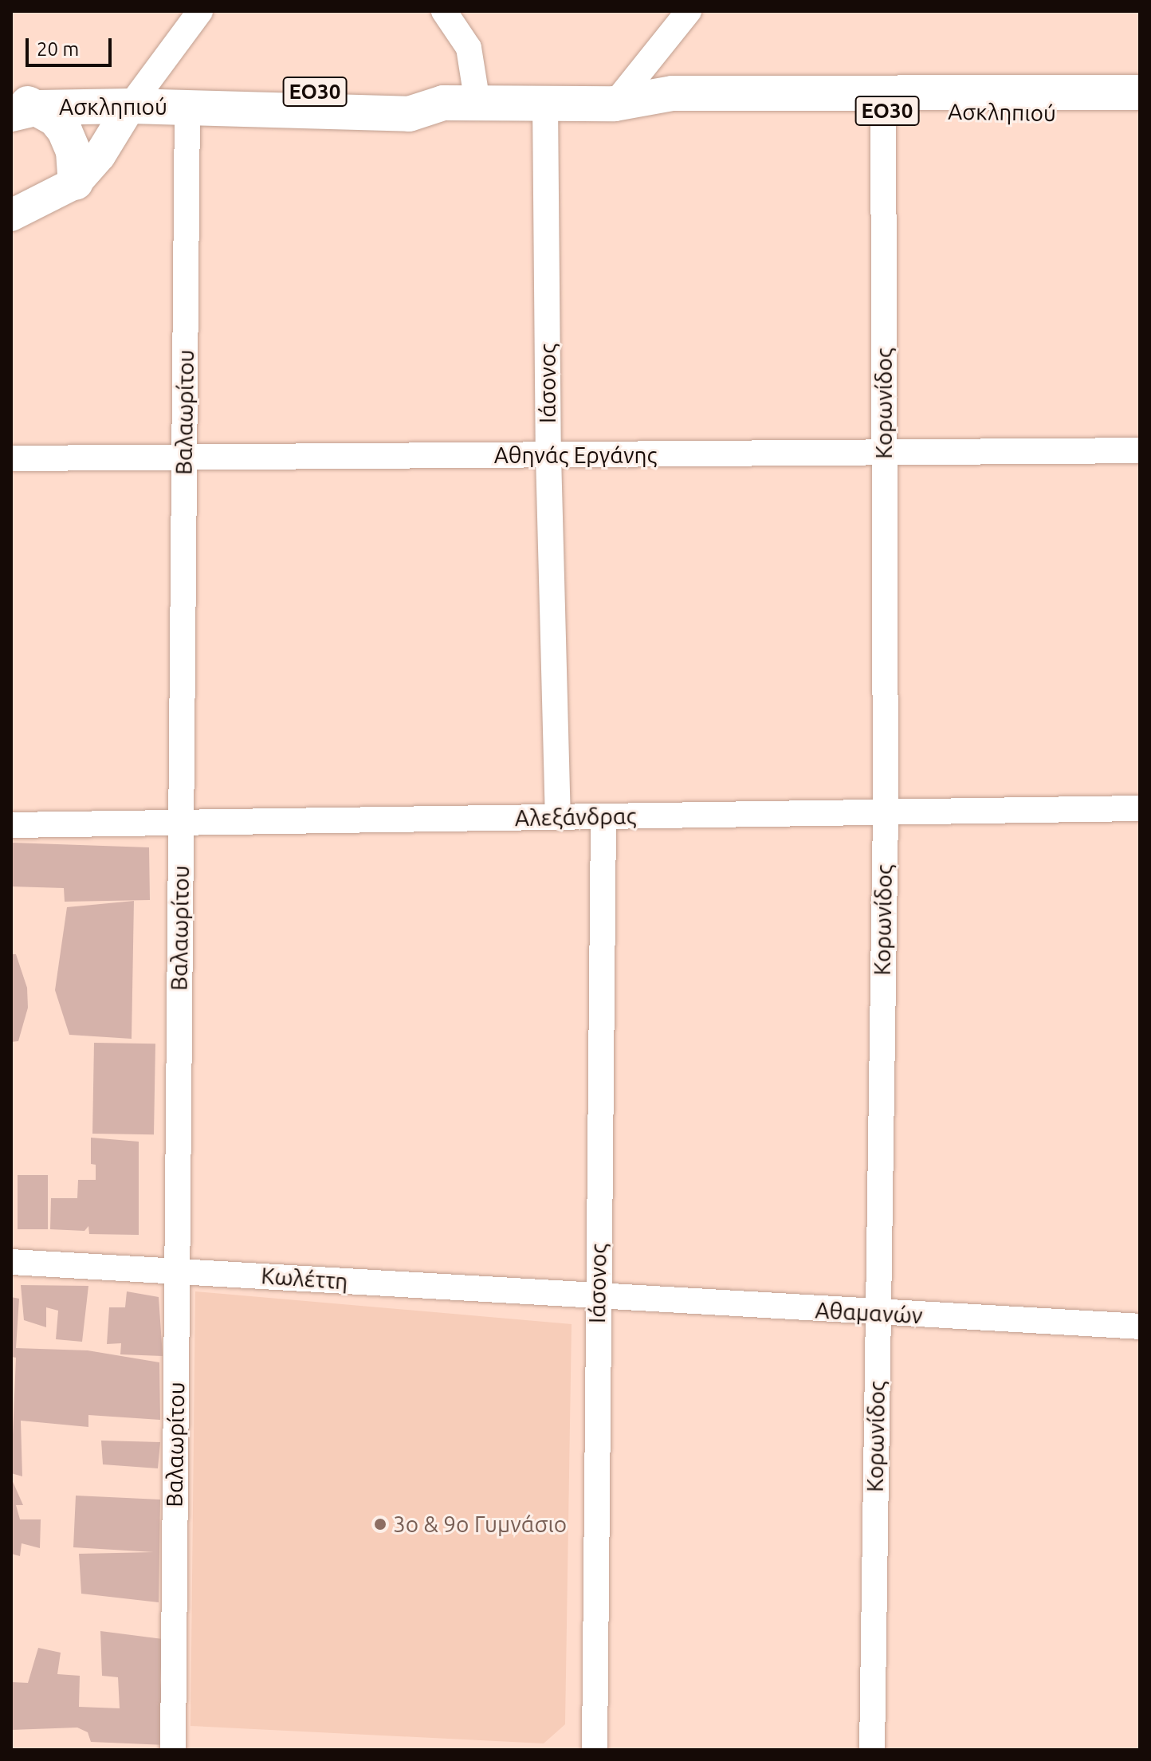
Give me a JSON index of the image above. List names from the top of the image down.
{
  "streets": {
    "main road": ["ΕΟ30", "Ασκληπιού"],
    "street": [
      "Ιάσονος",
      "Κορωνίδος",
      "Βαλαωρίτου",
      "Αθηνάς Εργάνης",
      "Αλεξάνδρας",
      "Κωλέττη",
      "Αθαμανών"
    ]
  },
  "crossings": [
    ["Ασκληπιού", "Ιάσονος"],
    ["Ασκληπιού", "Κορωνίδος"],
    ["Ασκληπιού", "Βαλαωρίτου"],
    ["Ιάσονος", "Αθηνάς Εργάνης"],
    ["Ιάσονος", "Αλεξάνδρας"],
    ["Ιάσονος", "Κωλέττη"],
    ["Ιάσονος", "Αθαμανών"],
    ["Κορωνίδος", "Αθηνάς Εργάνης"],
    ["Κορωνίδος", "Αλεξάνδρας"],
    ["Κορωνίδος", "Αθαμανών"],
    ["Βαλαωρίτου", "Αθηνάς Εργάνης"],
    ["Βαλαωρίτου", "Αλεξάνδρας"],
    ["Βαλαωρίτου", "Κωλέττη"],
    ["Κωλέττη", "Αθαμανών"]
  ],
  "places": ["3ο & 9ο Γυμνάσιο"],
  "scale_bar": "20 m"
}
